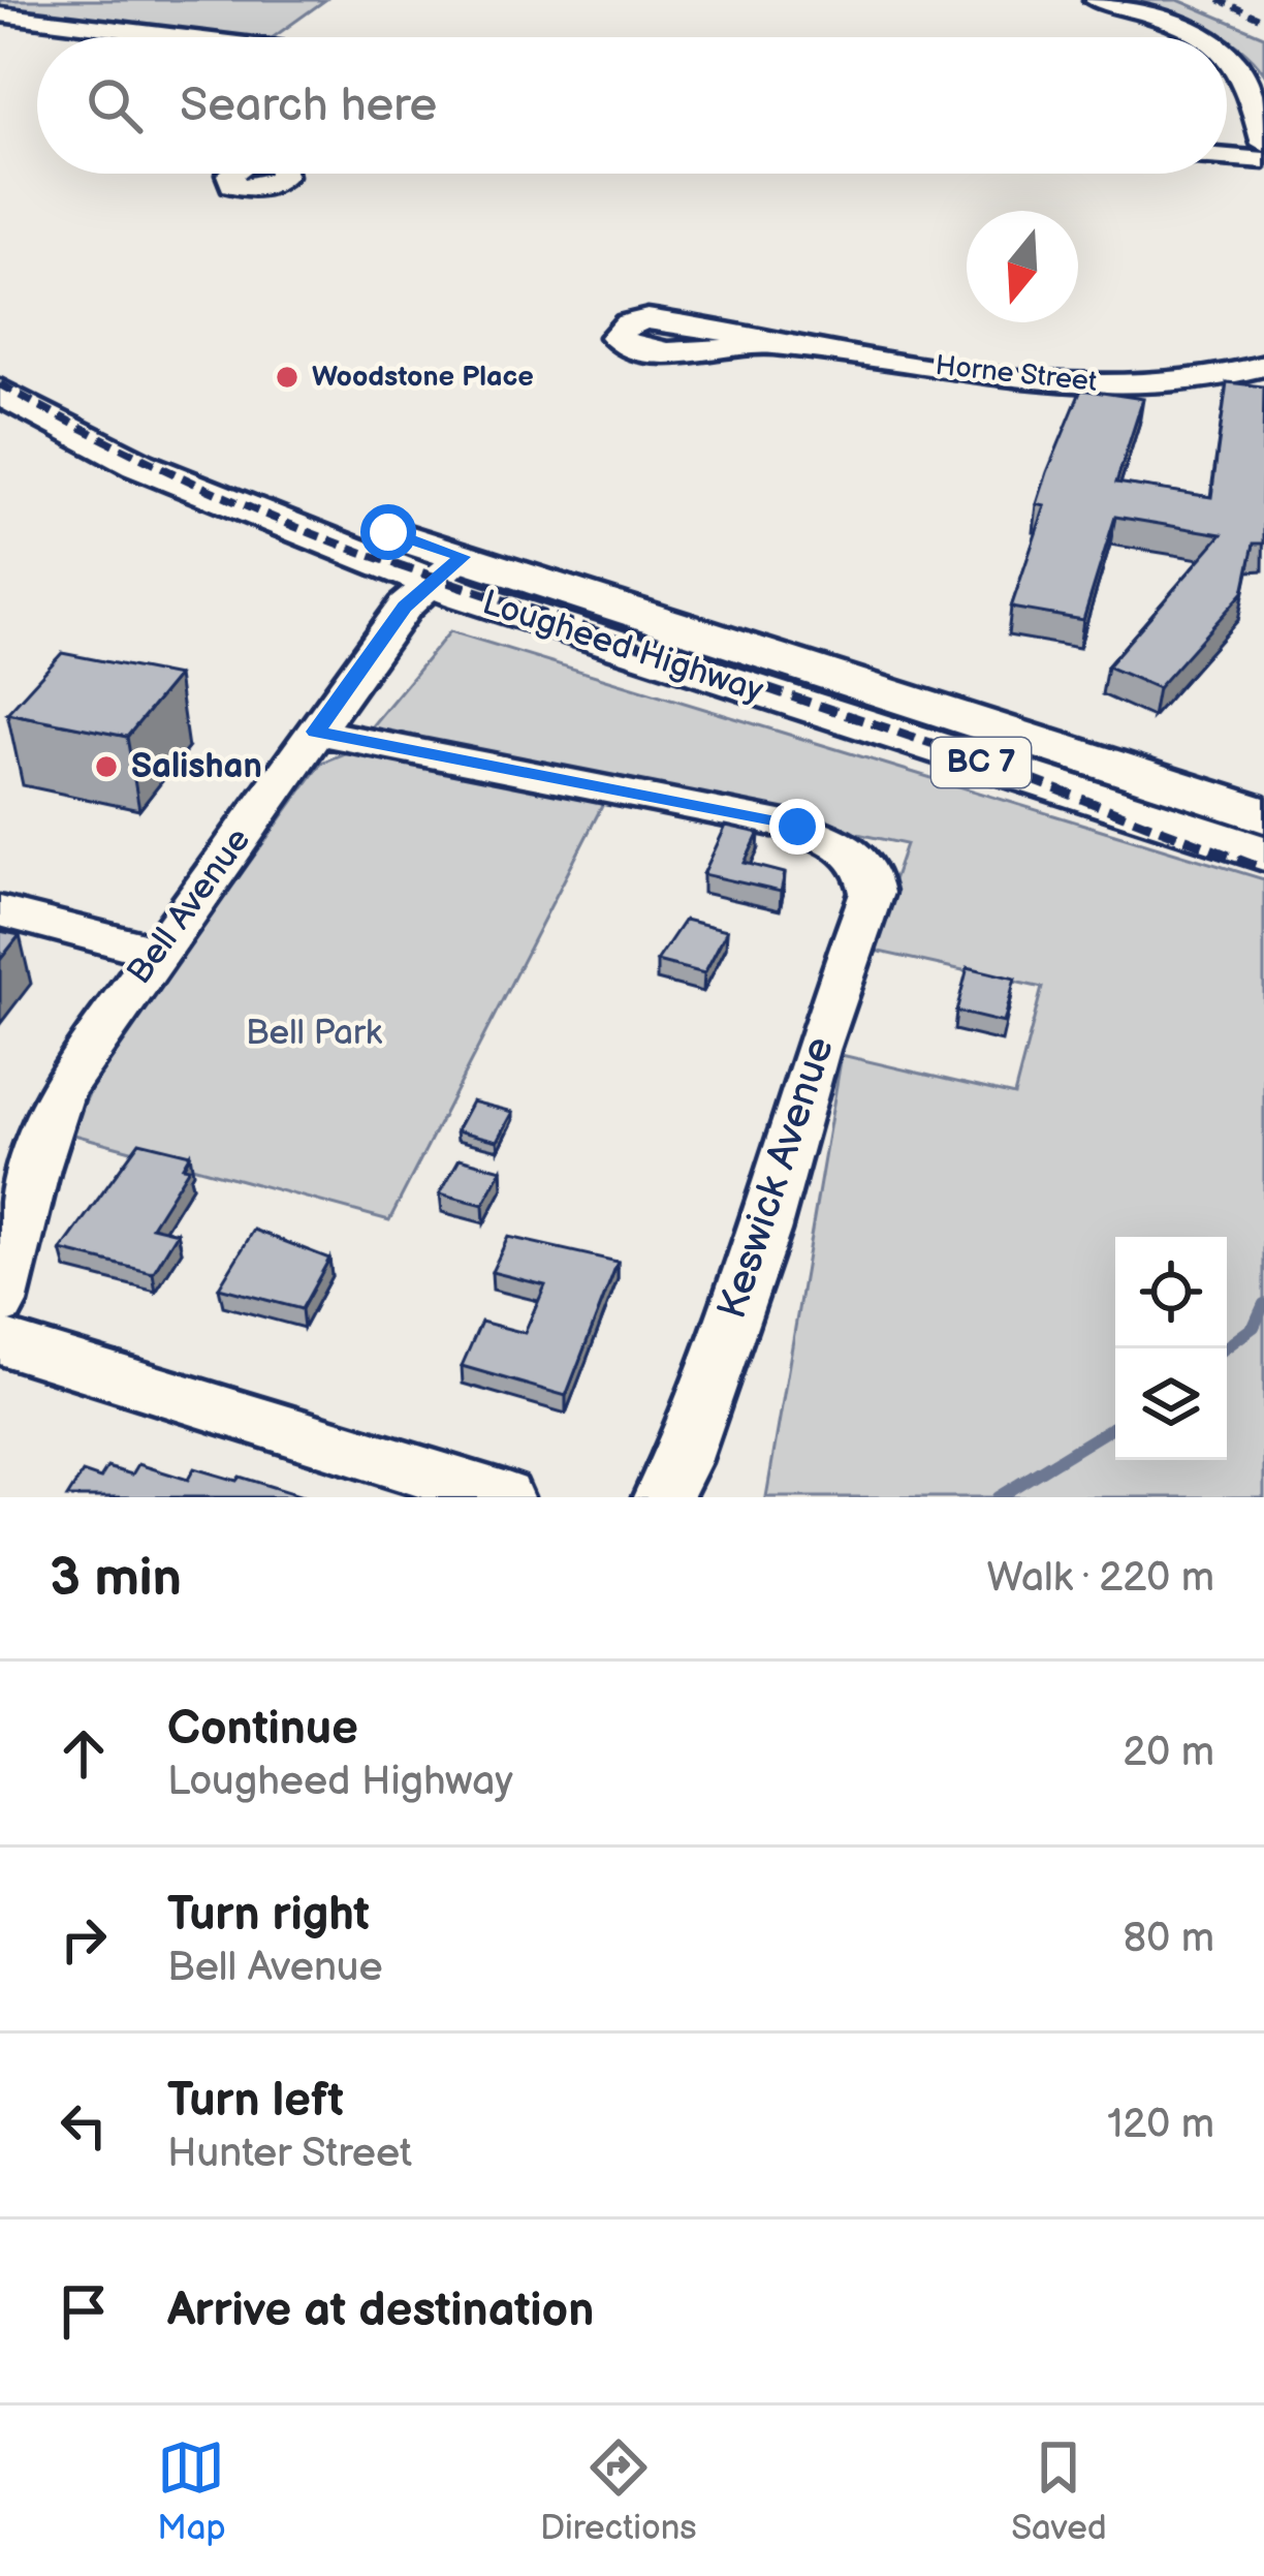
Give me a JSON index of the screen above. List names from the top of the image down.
{
  "streets": {
    "main road": ["Lougheed Highway", "BC 7"],
    "street": ["Horne Street", "Bell Avenue", "Keswick Avenue"]
  },
  "crossings": [
    ["Lougheed Highway", "Bell Avenue"],
    ["Bell Avenue", "Keswick Avenue"]
  ],
  "parks": ["Bell Park"],
  "places": ["Woodstone Place", "Salishan"],
  "north": "bottom",
  "page": {
    "search": "Search here",
    "heading": ["3 min", "Walk · 220 m"],
    "list": [
      ["Continue", "Lougheed Highway", "20 m"],
      ["Turn right", "Bell Avenue", "80 m"],
      ["Turn left", "Hunter Street", "120 m"],
      "Arrive at destination"
    ],
    "nav": ["Map", "Directions", "Saved"]
  }
}
